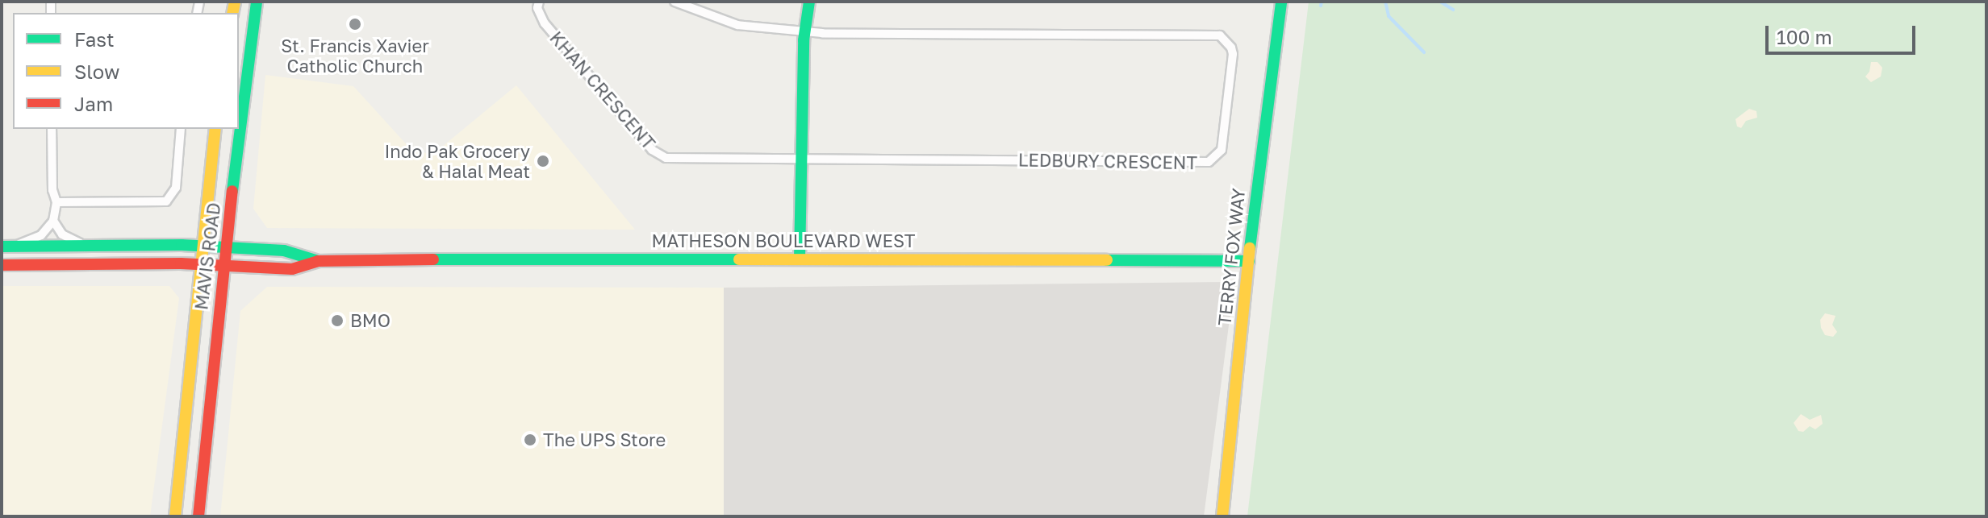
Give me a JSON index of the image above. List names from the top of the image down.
{
  "streets": {
    "street": [
      "KHAN CRESCENT",
      "LEDBURY CRESCENT",
      "MATHESON BOULEVARD WEST",
      "MAVIS ROAD",
      "TERRY FOX WAY"
    ]
  },
  "crossings": [
    ["KHAN CRESCENT", "LEDBURY CRESCENT"],
    ["MATHESON BOULEVARD WEST", "MAVIS ROAD"],
    ["MATHESON BOULEVARD WEST", "TERRY FOX WAY"]
  ],
  "places": [
    "St. Francis Xavier Catholic Church",
    "Indo Pak Grocery & Halal Meat",
    "BMO",
    "The UPS Store"
  ],
  "legend": ["Fast", "Slow", "Jam"],
  "scale_bar": "100 m"
}
